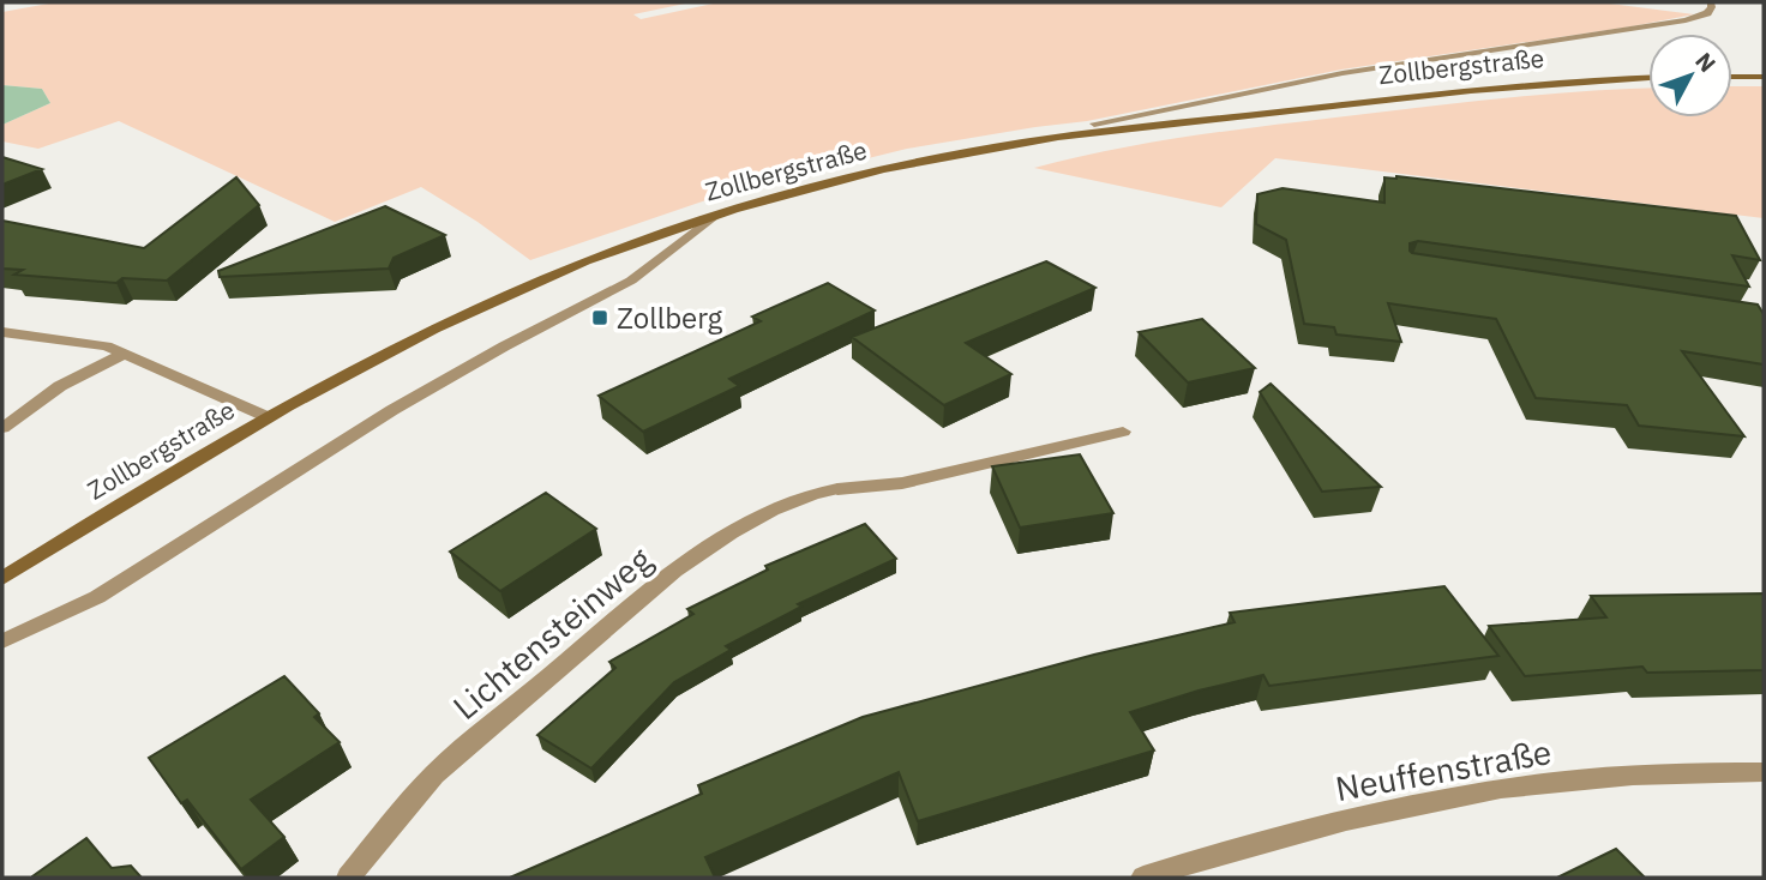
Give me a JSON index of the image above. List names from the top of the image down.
{
  "streets": {
    "main road": ["Zollbergstraße"],
    "street": ["Lichtensteinweg", "Neuffenstraße"]
  },
  "places": {
    "transit": ["Zollberg"]
  },
  "north": "top right"
}
